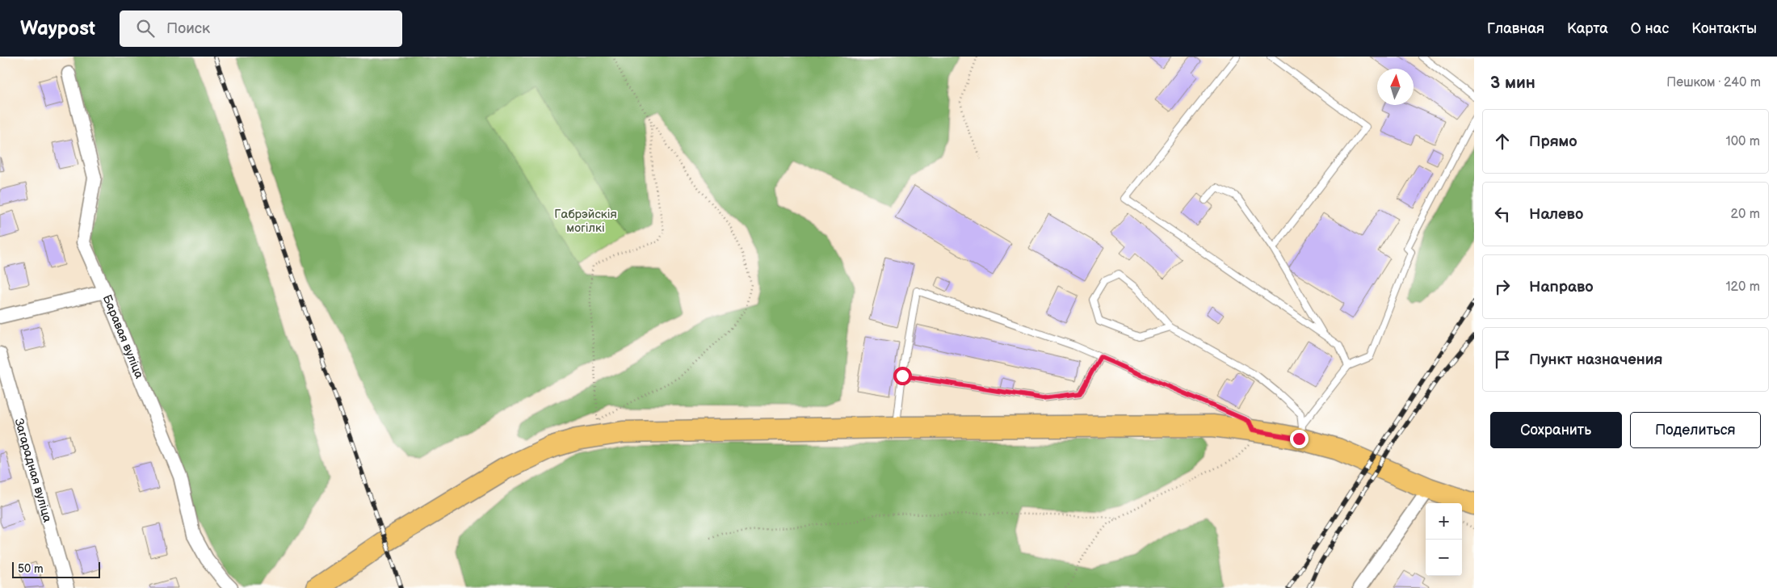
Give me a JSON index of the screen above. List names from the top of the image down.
{
  "streets": {
    "street": ["Баравая вуліца", "Загарадная вуліца"]
  },
  "parks": ["Габрэйскія могілкі"],
  "scale_bar": "50 m",
  "north": "top",
  "page": {
    "header": "Waypost",
    "search": "Поиск",
    "nav": [
      "Главная",
      "Карта",
      "О нас",
      "Контакты"
    ],
    "heading": ["3 мин", "Пешком · 240 m"],
    "list": [
      ["Прямо", "100 m"],
      ["Налево", "20 m"],
      ["Направо", "120 m"],
      "Пункт назначения"
    ],
    "buttons": ["Сохранить", "Поделиться"],
    "map_buttons": ["+", "−"],
    "scale": "50 m"
  }
}
